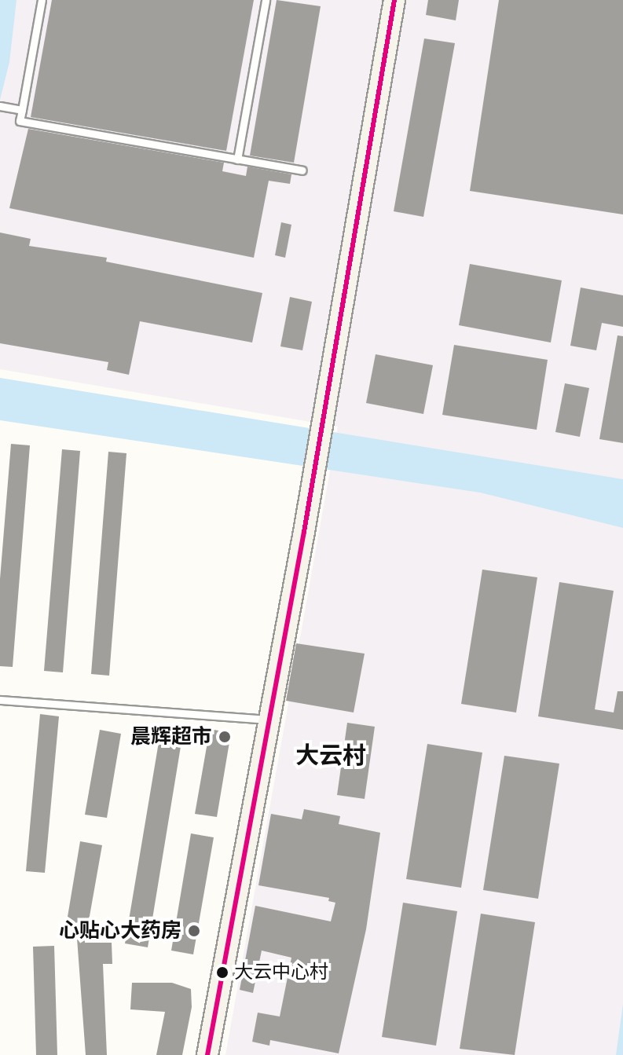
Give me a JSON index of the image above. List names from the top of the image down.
{
  "districts": ["大云村"],
  "places": ["晨辉超市", "心贴心大药房", "大云中心村"]
}
